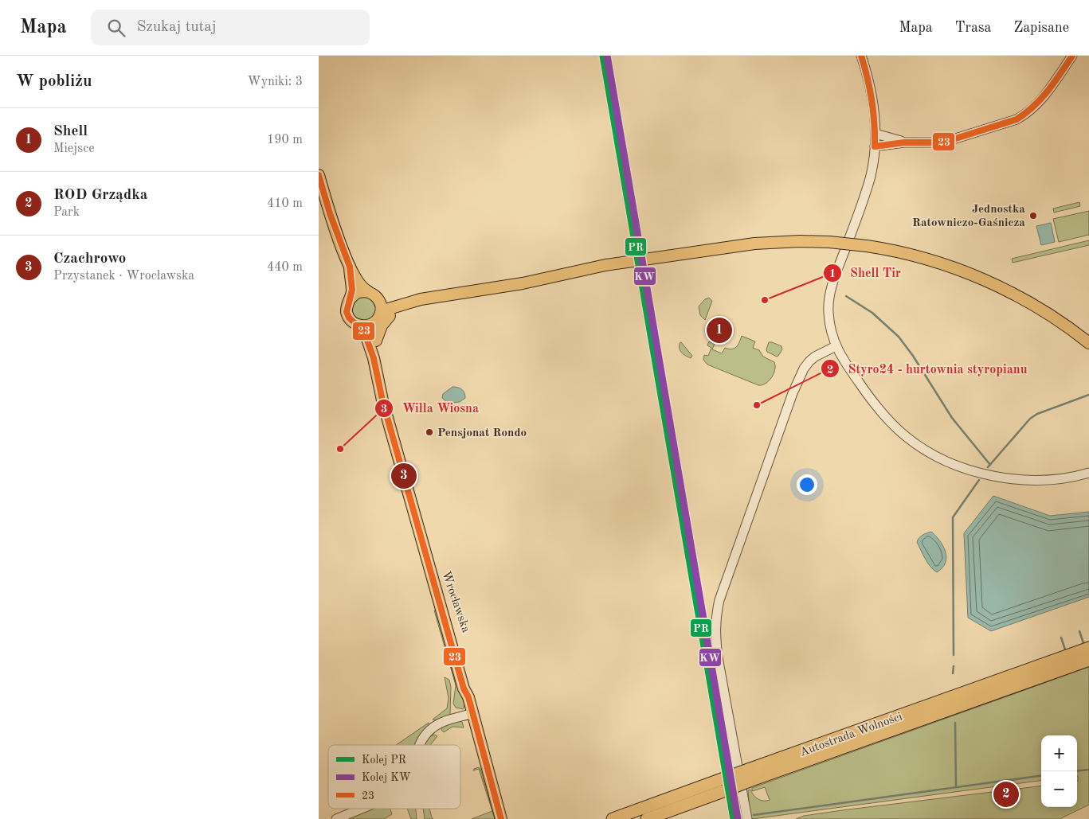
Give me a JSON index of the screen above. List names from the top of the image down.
{
  "streets": {
    "highway": ["Autostrada Wolności"],
    "main road": ["Wrocławska"]
  },
  "places": [
    "Jednostka Ratowniczo-Gaśnicza",
    "Shell Tir",
    "Styro24 - hurtownia styropianu",
    "Pensjonat Rondo",
    "Willa Wiosna"
  ],
  "lines": ["rail line PR", "rail line KW", "transit line 23"],
  "legend": ["Kolej PR", "Kolej KW", "23"],
  "page": {
    "header": "Mapa",
    "search": "Szukaj tutaj",
    "nav": ["Mapa", "Trasa", "Zapisane"],
    "heading": ["W pobliżu", "Wyniki: 3"],
    "list": [
      {
        "mark": "1",
        "name": "Shell",
        "note": "Miejsce",
        "value": "190 m"
      },
      {
        "mark": "2",
        "name": "ROD Grządka",
        "note": "Park",
        "value": "410 m"
      },
      {
        "mark": "3",
        "name": "Czachrowo",
        "note": "Przystanek · Wrocławska",
        "value": "440 m"
      }
    ],
    "pins": ["1", "3", "2"],
    "map_buttons": ["+", "−"]
  }
}
